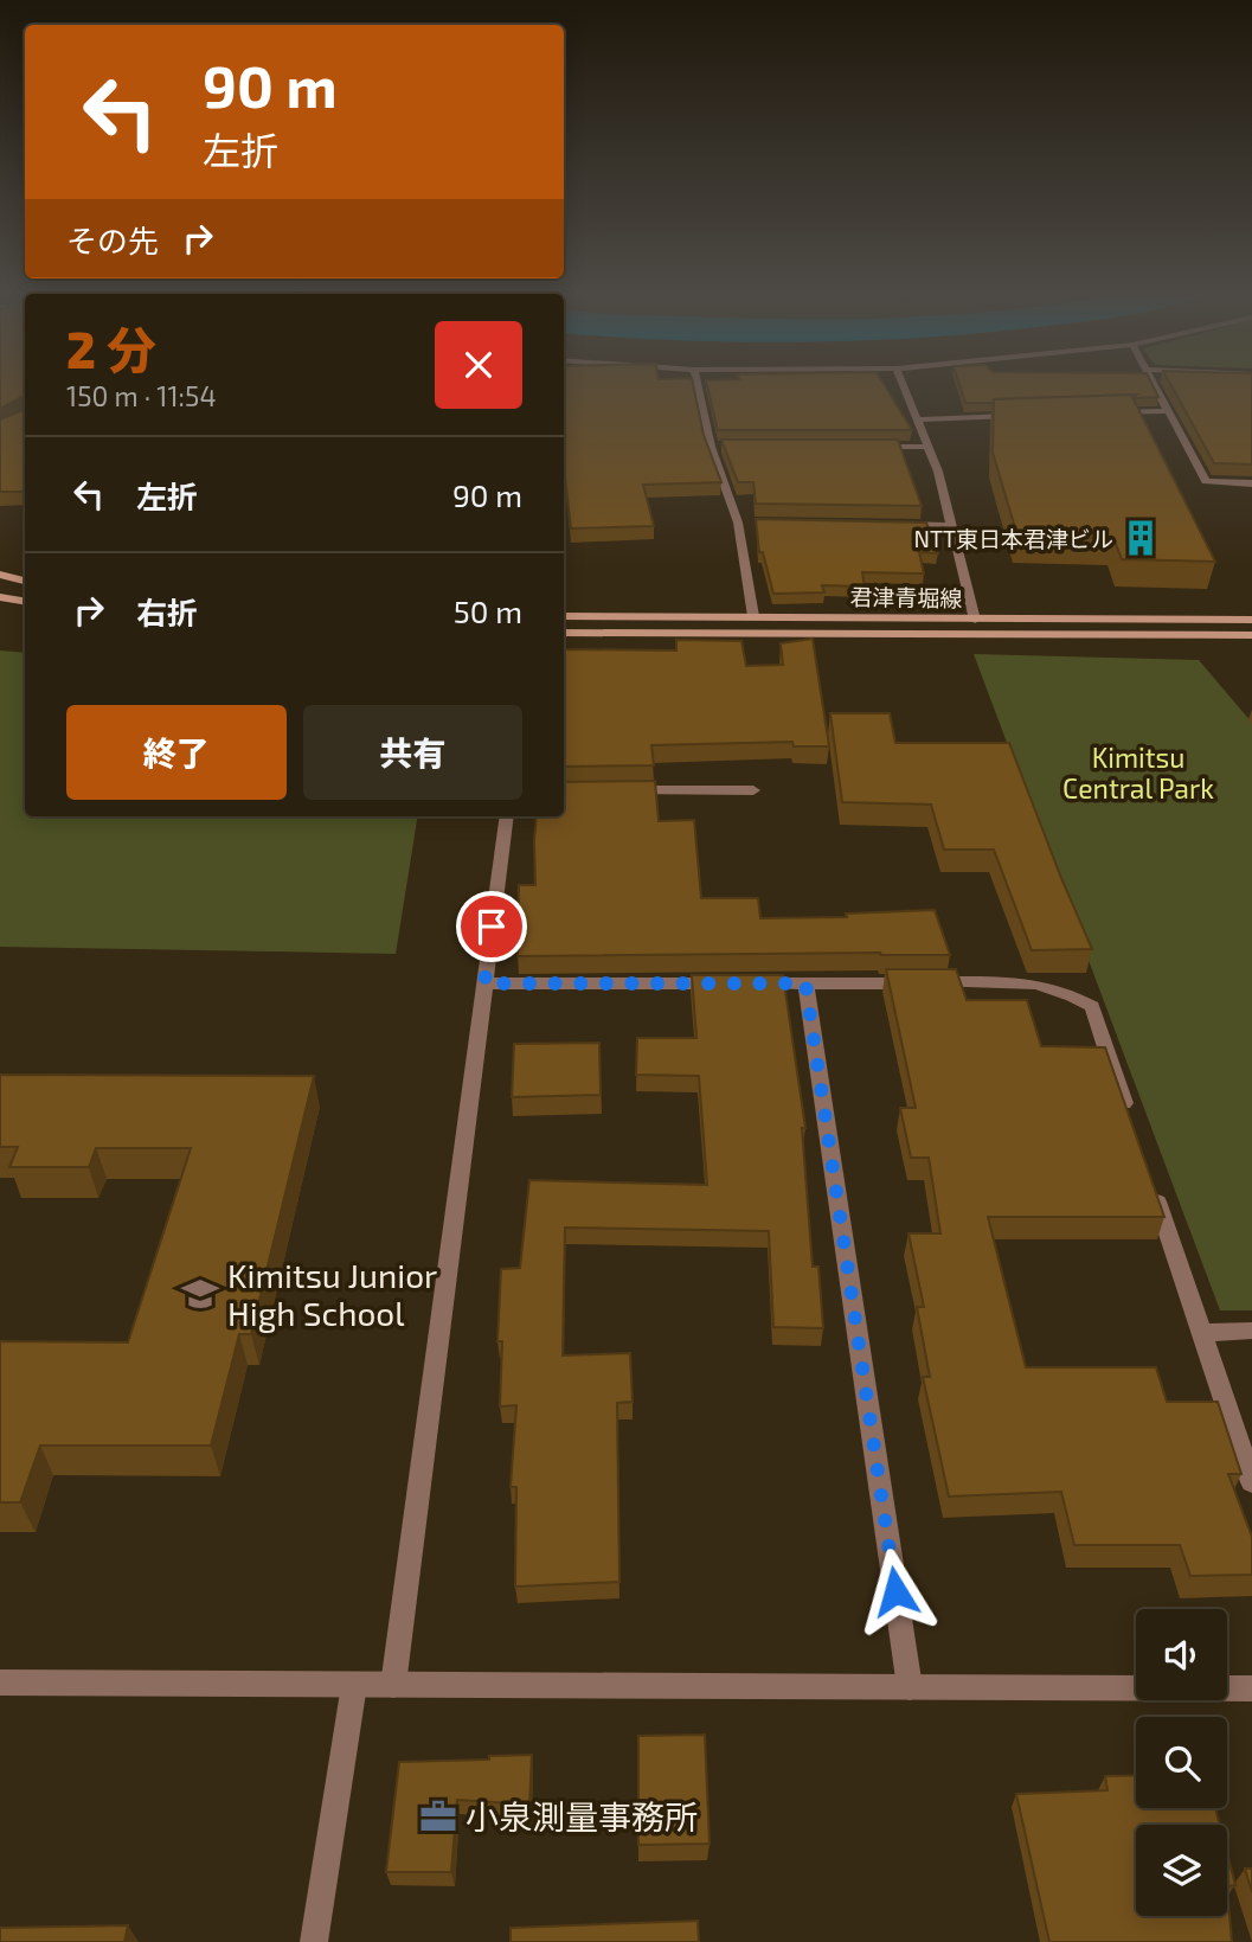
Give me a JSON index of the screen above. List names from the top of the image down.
{
  "streets": {
    "main road": ["君津青堀線"]
  },
  "parks": ["Kimitsu Central Park"],
  "places": {
    "building": ["NTT東日本君津ビル"],
    "school or university": ["Kimitsu Junior High School"],
    "office": ["小泉測量事務所"]
  },
  "page": {
    "turn": ["90 m", "左折"],
    "then": "その先",
    "heading": ["2 分", "150 m · 11:54"],
    "list": [
      {
        "name": "左折",
        "value": "90 m"
      },
      {
        "name": "右折",
        "value": "50 m"
      }
    ],
    "buttons": ["終了", "共有"]
  }
}
